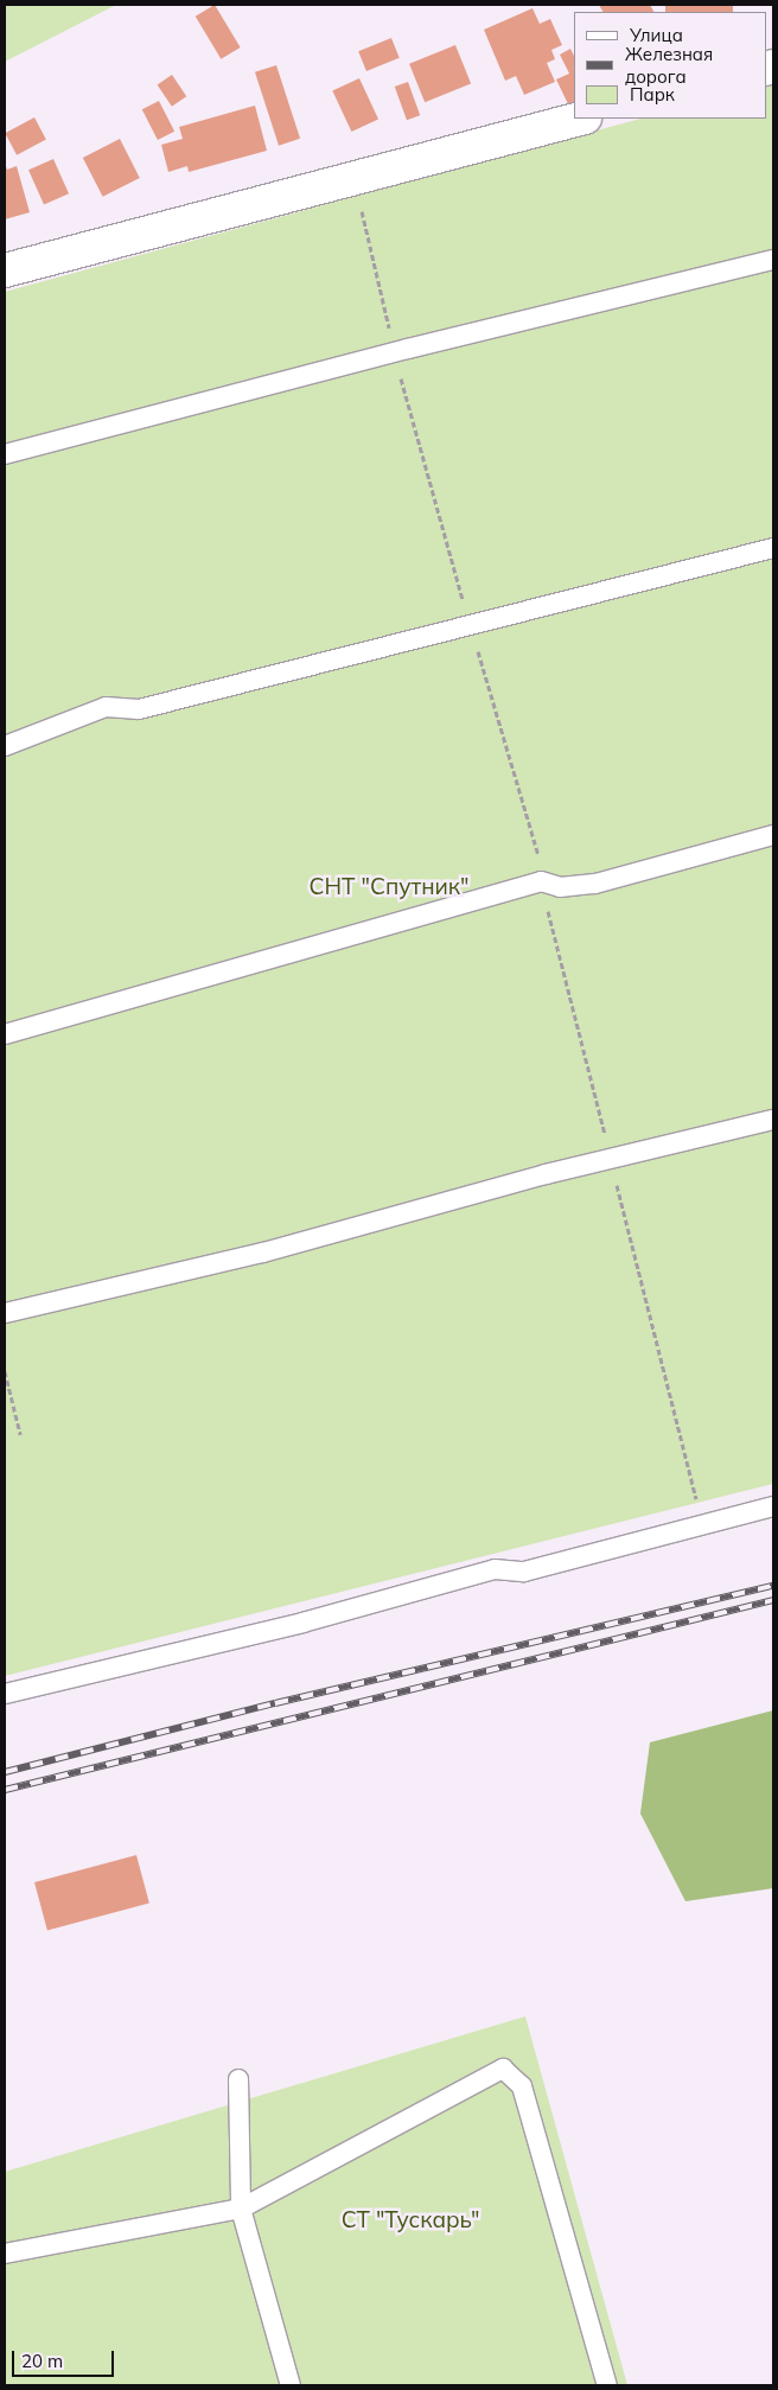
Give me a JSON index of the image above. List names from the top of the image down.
{
  "parks": ["СНТ \"Спутник\"", "СТ \"Тускарь\""],
  "legend": ["Улица", "Железная дорога", "Парк"],
  "scale_bar": "20 m"
}
